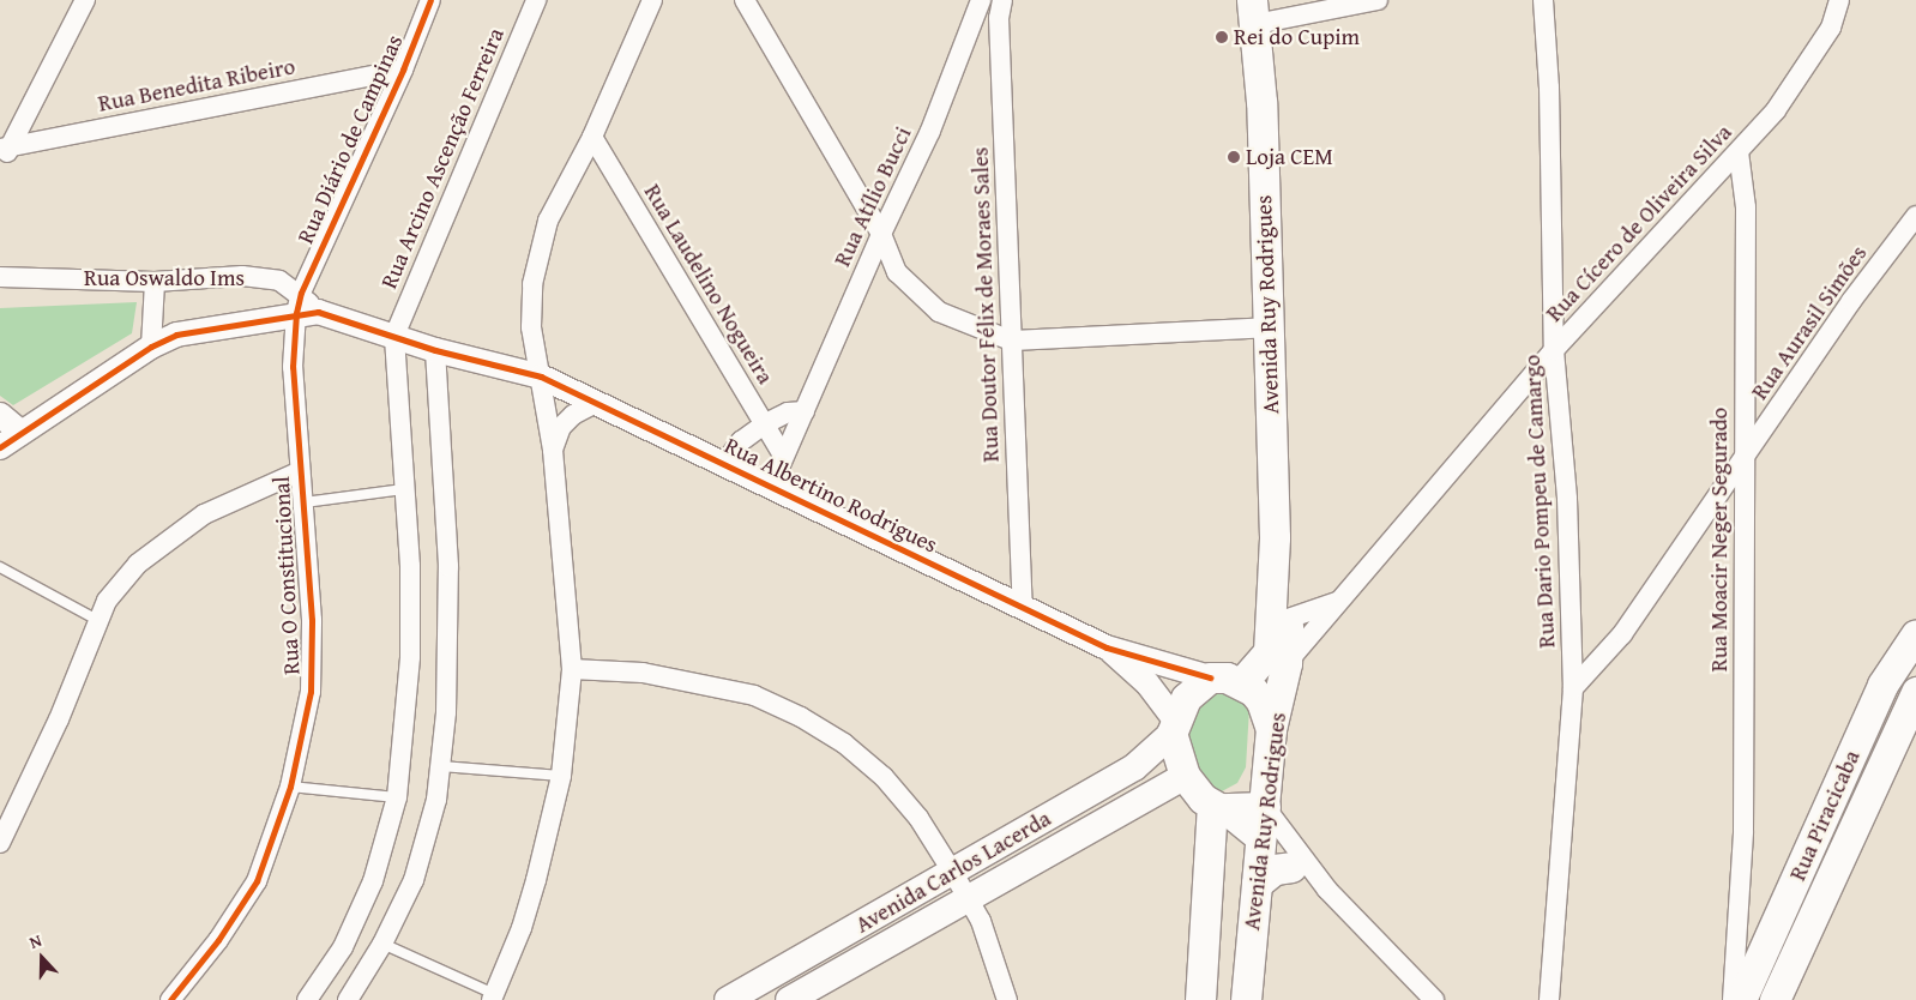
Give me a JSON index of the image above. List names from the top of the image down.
{
  "streets": {
    "main road": ["Avenida Ruy Rodrigues", "Rua Piracicaba", "Avenida Carlos Lacerda"],
    "street": [
      "Rua Benedita Ribeiro",
      "Rua Diário de Campinas",
      "Rua Arcino Ascenção Ferreira",
      "Rua Atílio Bucci",
      "Rua Cícero de Oliveira Silva",
      "Rua Oswaldo Ims",
      "Rua Laudelino Nogueira",
      "Rua Doutor Félix de Moraes Sales",
      "Rua Aurasil Simões",
      "Rua Albertino Rodrigues",
      "Rua Dario Pompeu de Camargo",
      "Rua Moacir Neger Segurado",
      "Rua O Constitucional"
    ]
  },
  "crossings": [
    ["Rua Benedita Ribeiro", "Rua Diário de Campinas"],
    ["Rua Diário de Campinas", "Rua Oswaldo Ims"],
    ["Rua Diário de Campinas", "Rua O Constitucional"],
    ["Rua Arcino Ascenção Ferreira", "Rua Oswaldo Ims"],
    ["Rua Atílio Bucci", "Rua Laudelino Nogueira"],
    ["Rua Atílio Bucci", "Rua Albertino Rodrigues"],
    ["Rua Cícero de Oliveira Silva", "Avenida Ruy Rodrigues"],
    ["Rua Cícero de Oliveira Silva", "Rua Dario Pompeu de Camargo"],
    ["Rua Cícero de Oliveira Silva", "Rua Moacir Neger Segurado"],
    ["Rua Oswaldo Ims", "Rua Albertino Rodrigues"],
    ["Rua Oswaldo Ims", "Rua O Constitucional"],
    ["Rua Doutor Félix de Moraes Sales", "Rua Albertino Rodrigues"],
    ["Avenida Ruy Rodrigues", "Rua Albertino Rodrigues"],
    ["Avenida Ruy Rodrigues", "Avenida Carlos Lacerda"],
    ["Rua Aurasil Simões", "Rua Dario Pompeu de Camargo"],
    ["Rua Aurasil Simões", "Rua Moacir Neger Segurado"],
    ["Rua Albertino Rodrigues", "Avenida Carlos Lacerda"]
  ],
  "places": ["Rei do Cupim", "Loja CEM"],
  "north": "top"
}
